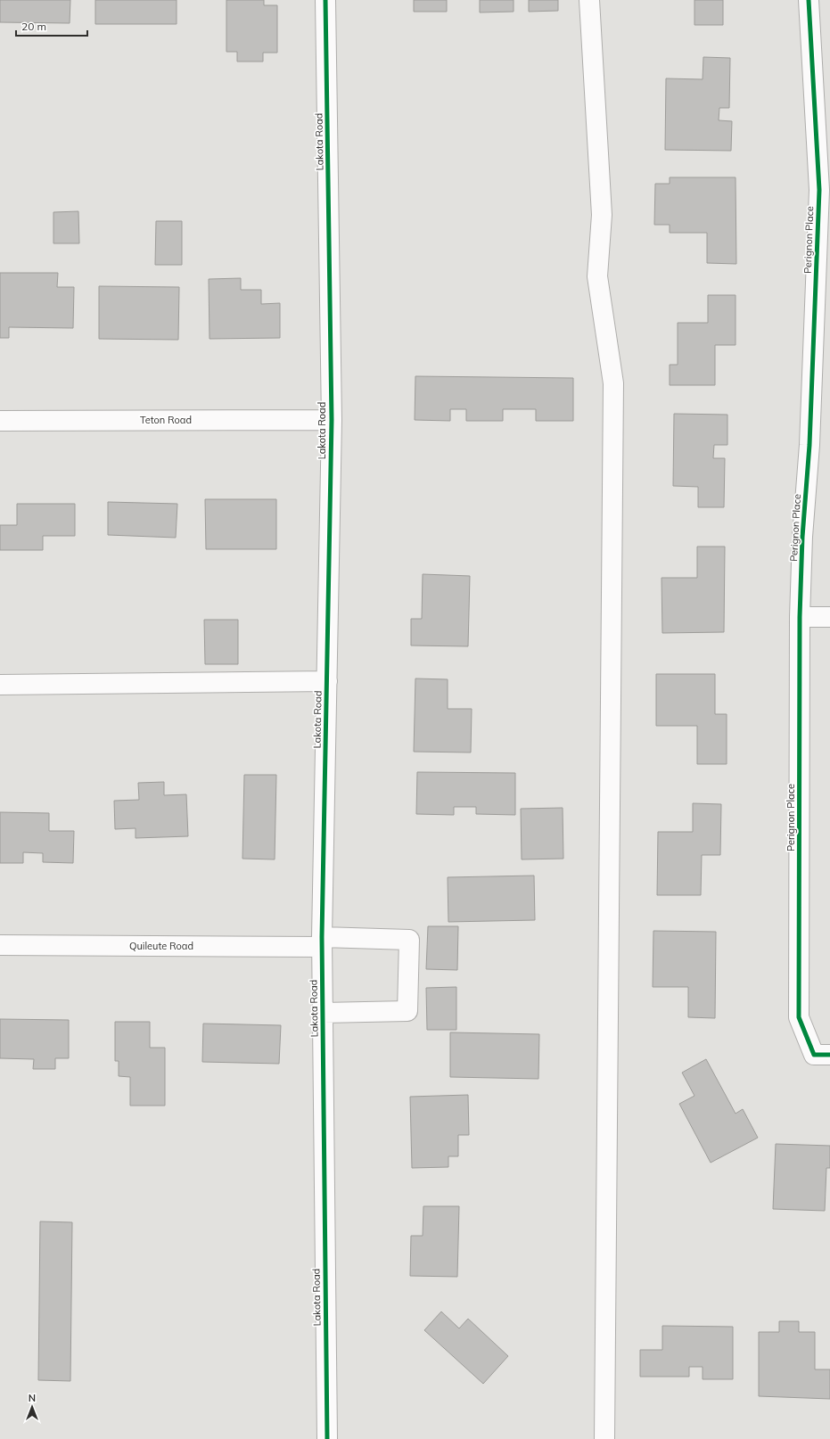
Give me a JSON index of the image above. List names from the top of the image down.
{
  "streets": {
    "street": [
      "Lakota Road",
      "Perignon Place",
      "Teton Road",
      "Quileute Road"
    ]
  },
  "crossings": [
    ["Lakota Road", "Teton Road"],
    ["Lakota Road", "Quileute Road"]
  ],
  "scale_bar": "20 m",
  "north": "top"
}
